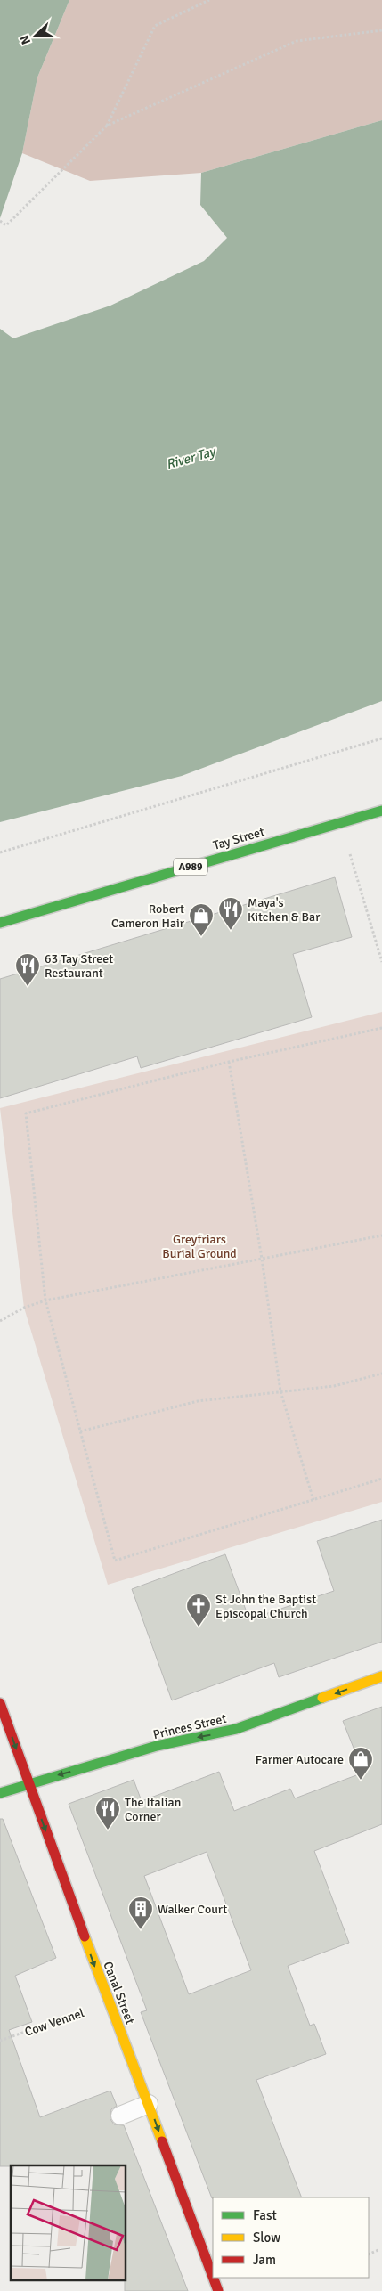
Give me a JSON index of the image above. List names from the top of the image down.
{
  "streets": {
    "street": [
      "Tay Street",
      "A989",
      "Princes Street",
      "Canal Street"
    ],
    "path": ["Cow Vennel"]
  },
  "crossings": [
    ["Princes Street", "Canal Street"],
    ["Canal Street", "Cow Vennel"]
  ],
  "one_way": ["Princes Street", "Canal Street"],
  "water": ["River Tay"],
  "parks": ["Greyfriars Burial Ground"],
  "places": {
    "restaurant": ["Maya's Kitchen & Bar", "63 Tay Street Restaurant", "The Italian Corner"],
    "shop": ["Robert Cameron Hair", "Farmer Autocare"],
    "church": ["St John the Baptist Episcopal Church"],
    "building": ["Walker Court"]
  },
  "legend": ["Fast", "Slow", "Jam"],
  "north": "left"
}
